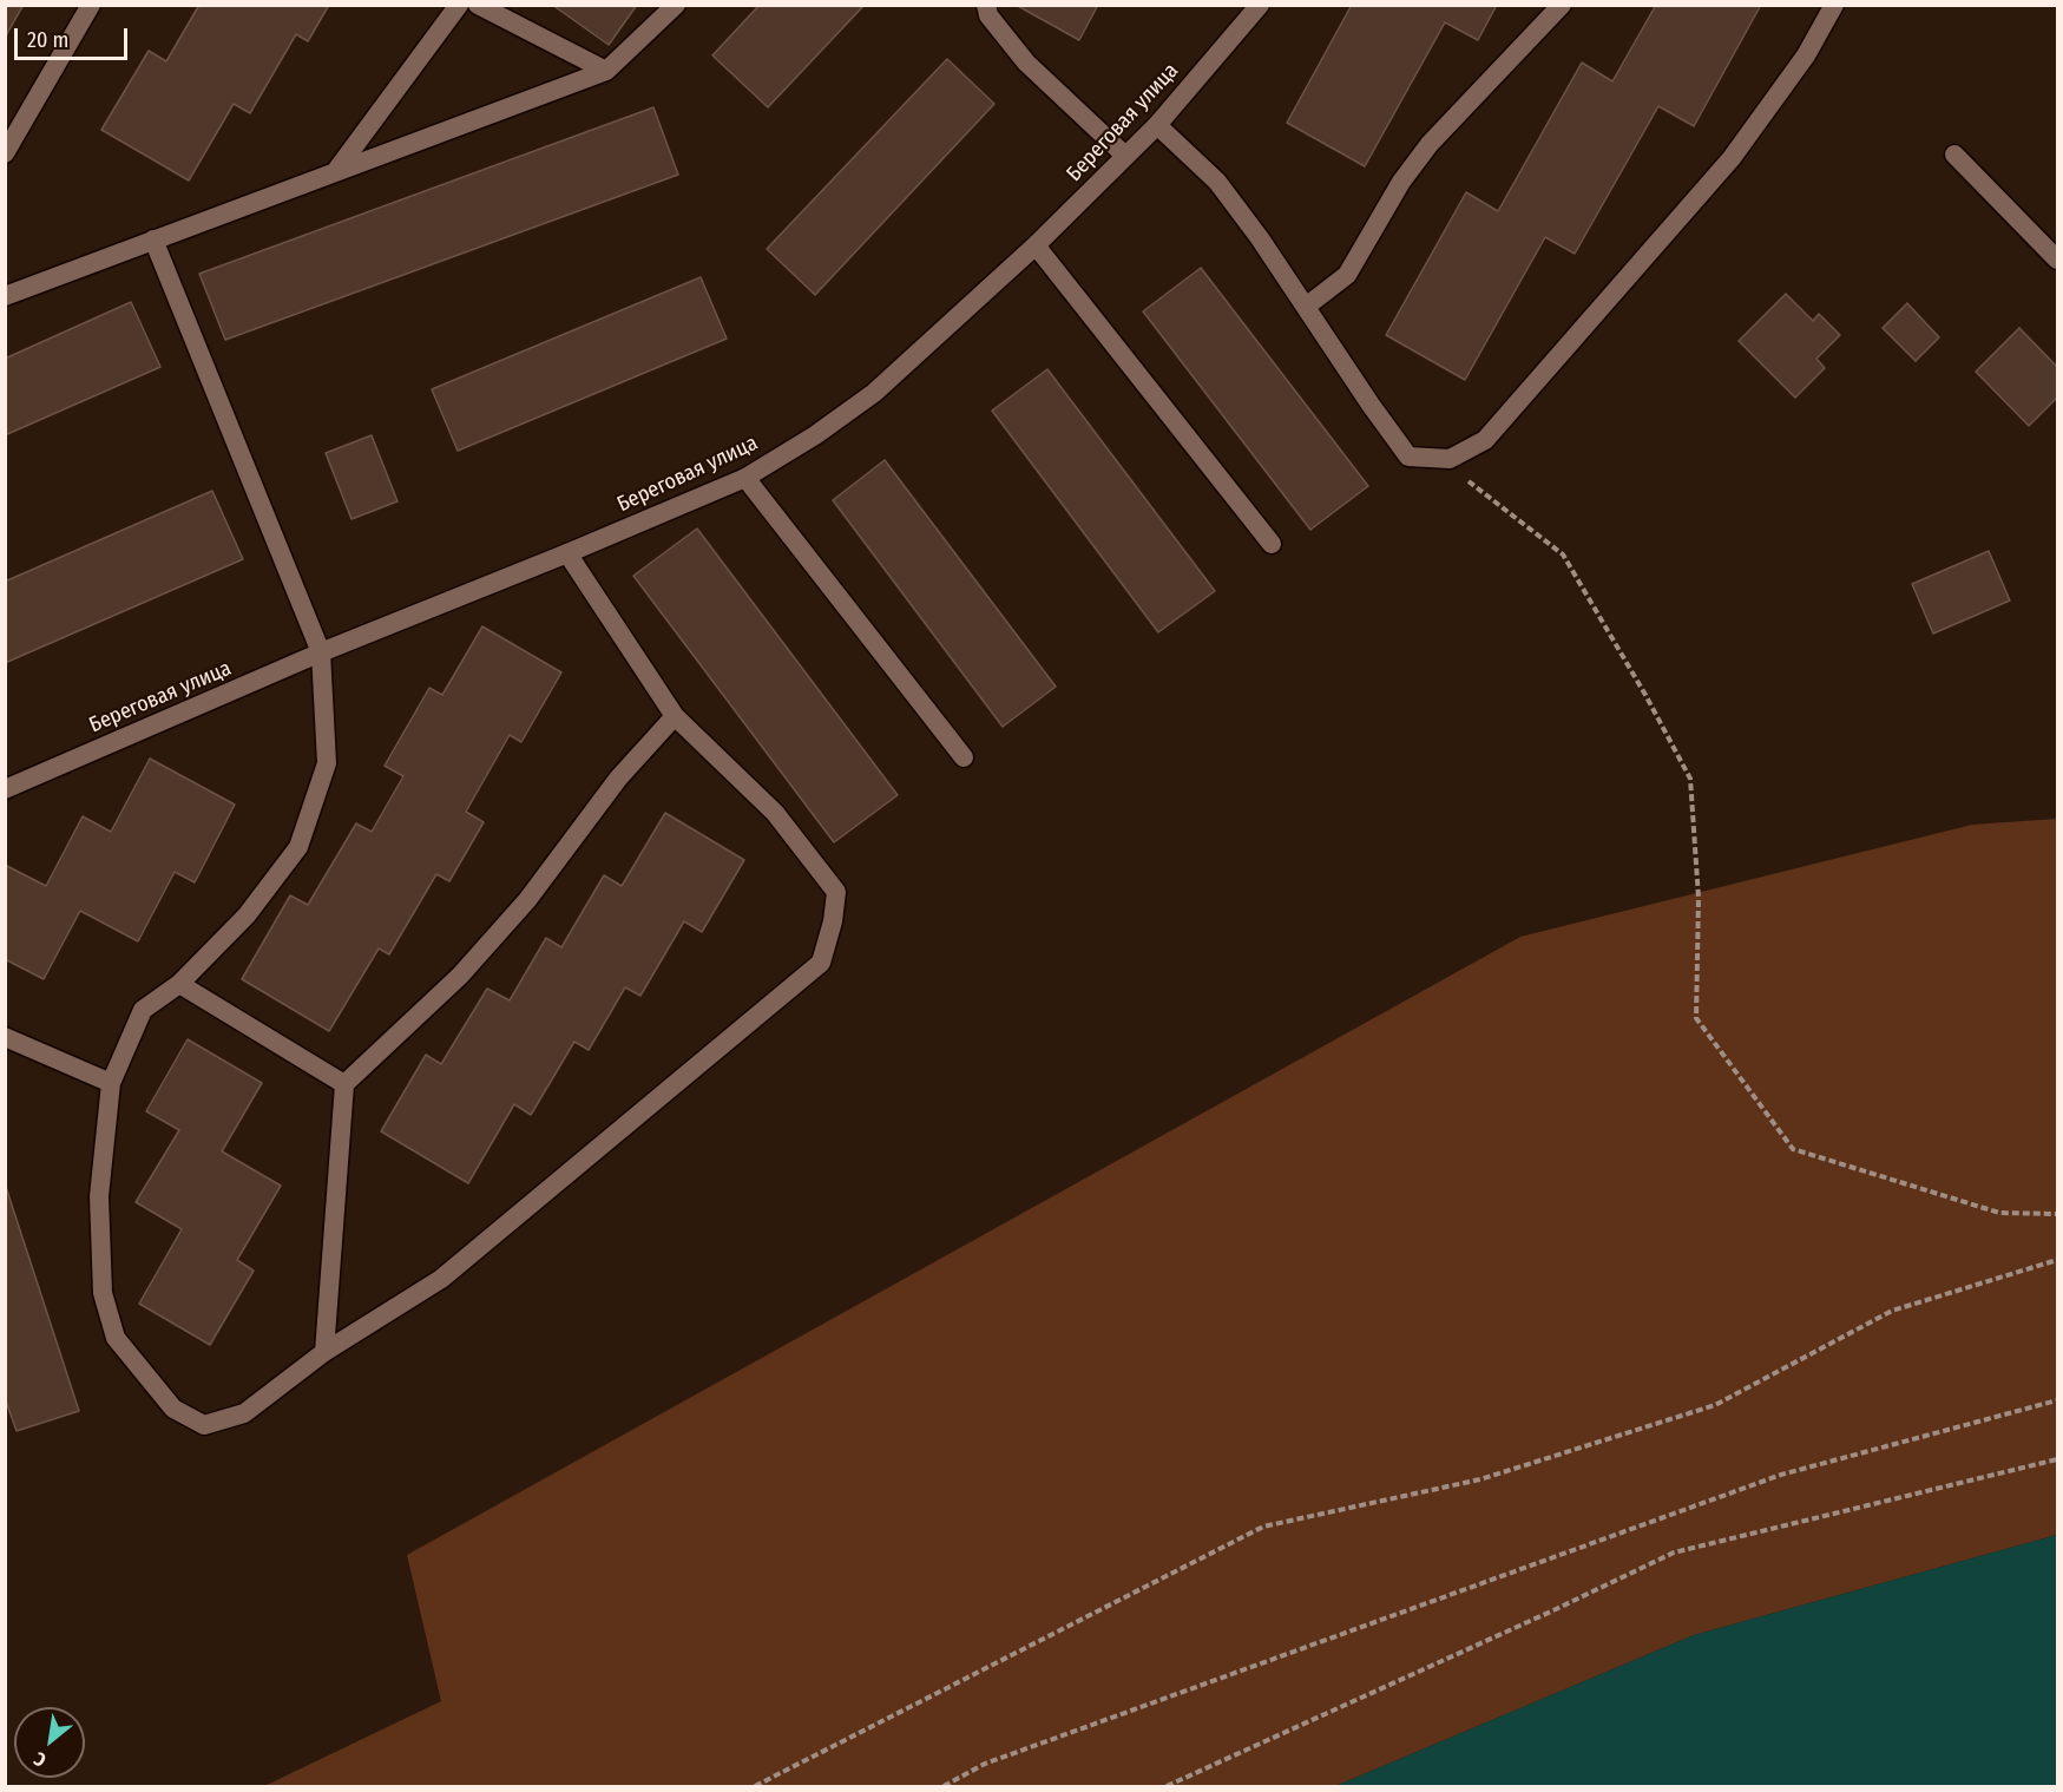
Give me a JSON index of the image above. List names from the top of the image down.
{
  "streets": {
    "street": ["Береговая улица"]
  },
  "scale_bar": "20 m",
  "north": "bottom left"
}
